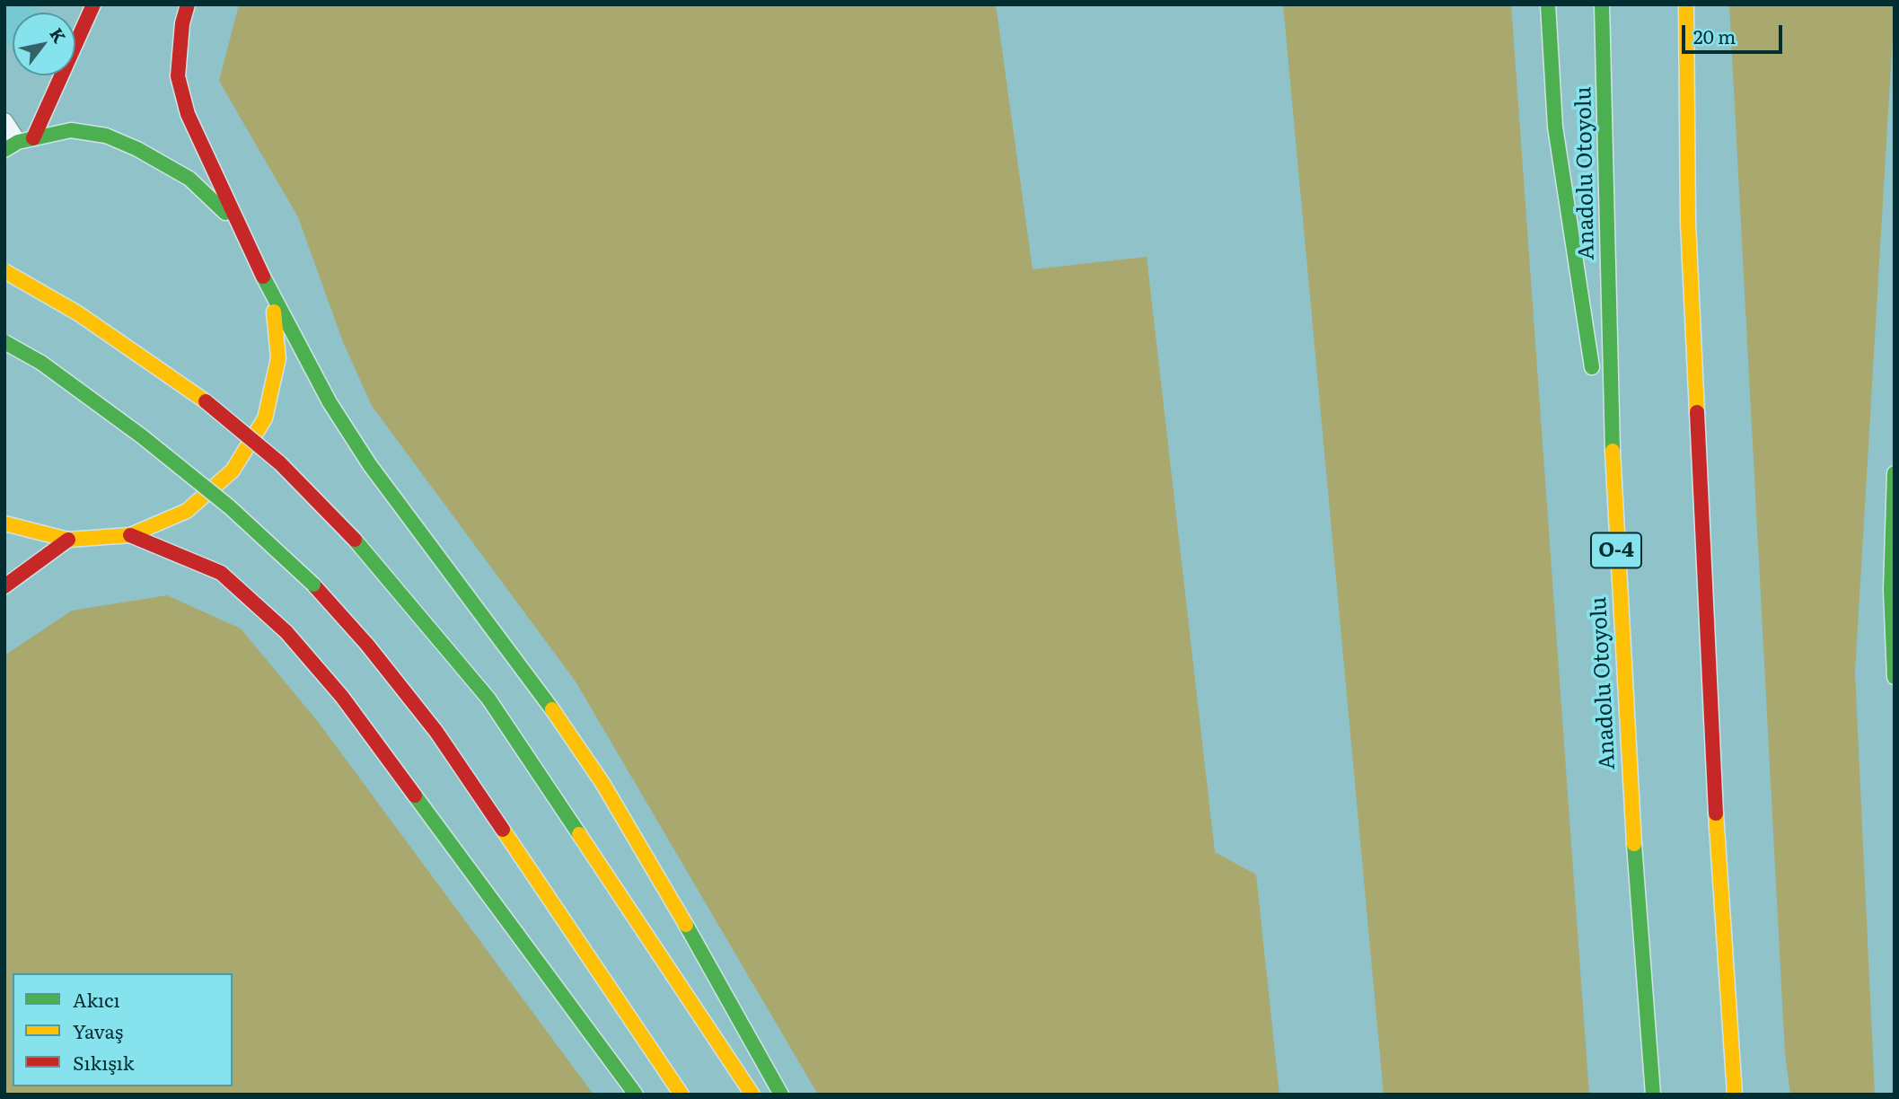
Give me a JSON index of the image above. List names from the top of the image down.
{
  "streets": {
    "main road": ["Anadolu Otoyolu", "O-4"]
  },
  "legend": ["Akıcı", "Yavaş", "Sıkışık"],
  "scale_bar": "20 m",
  "north": "top right"
}
